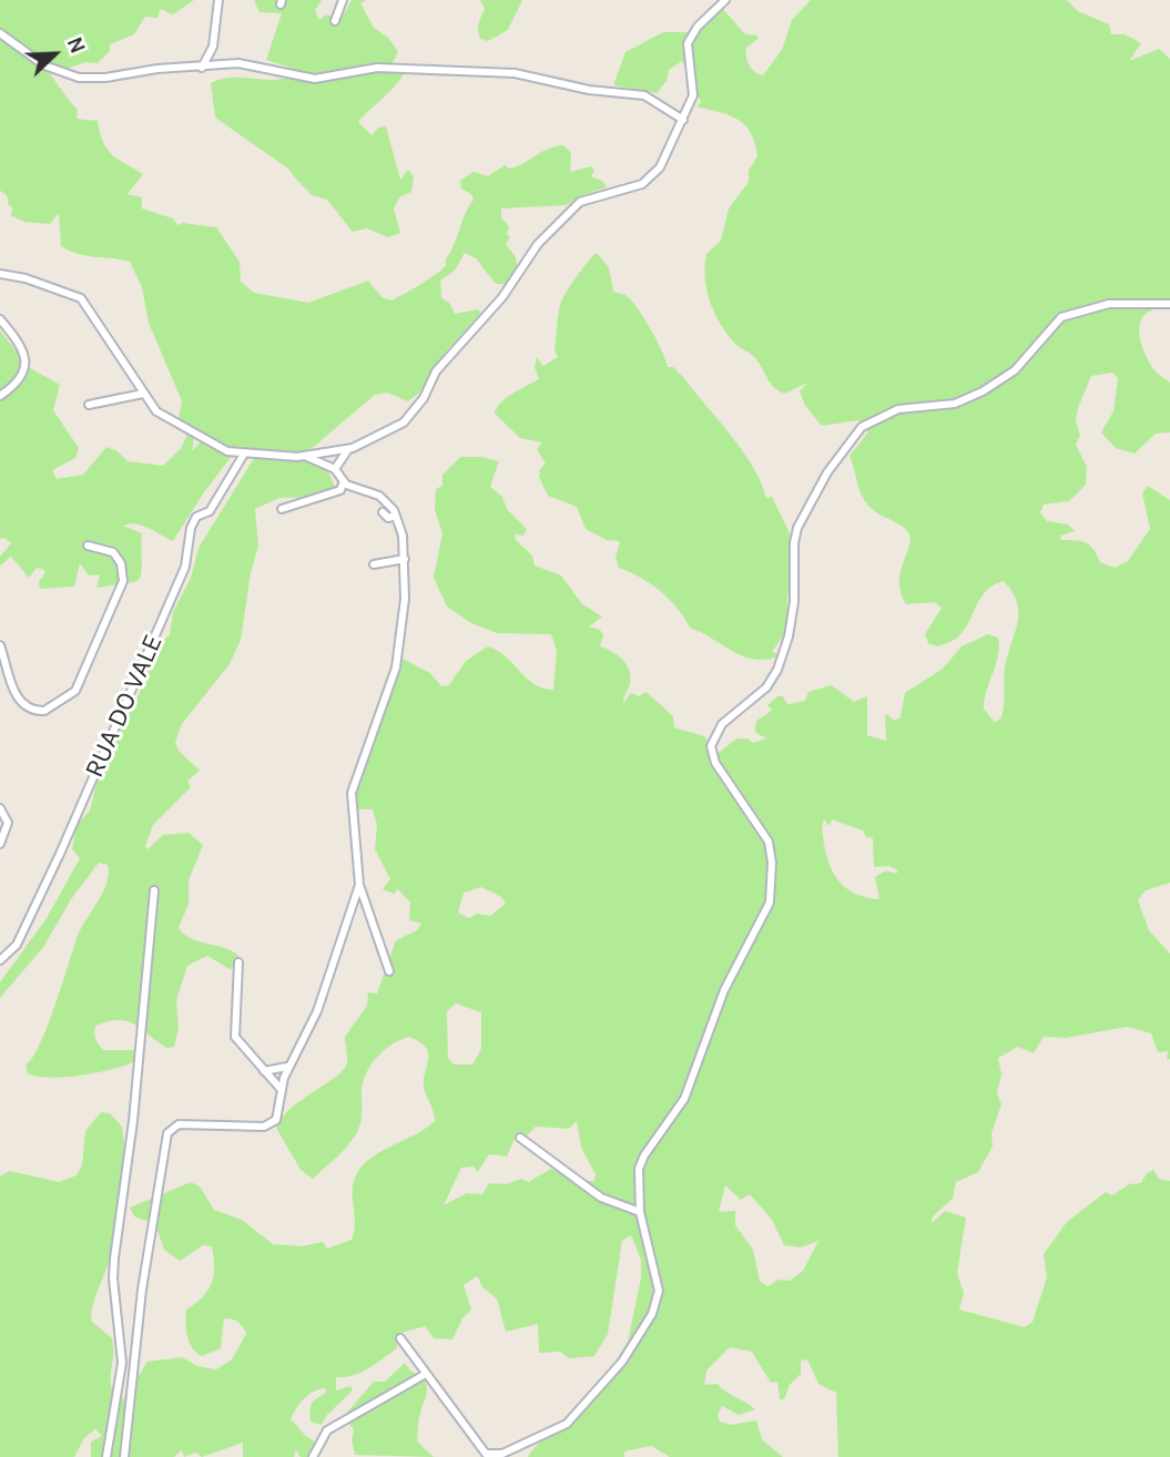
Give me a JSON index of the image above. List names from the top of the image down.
{
  "streets": {
    "street": ["RUA DO VALE"]
  },
  "north": "top right"
}
